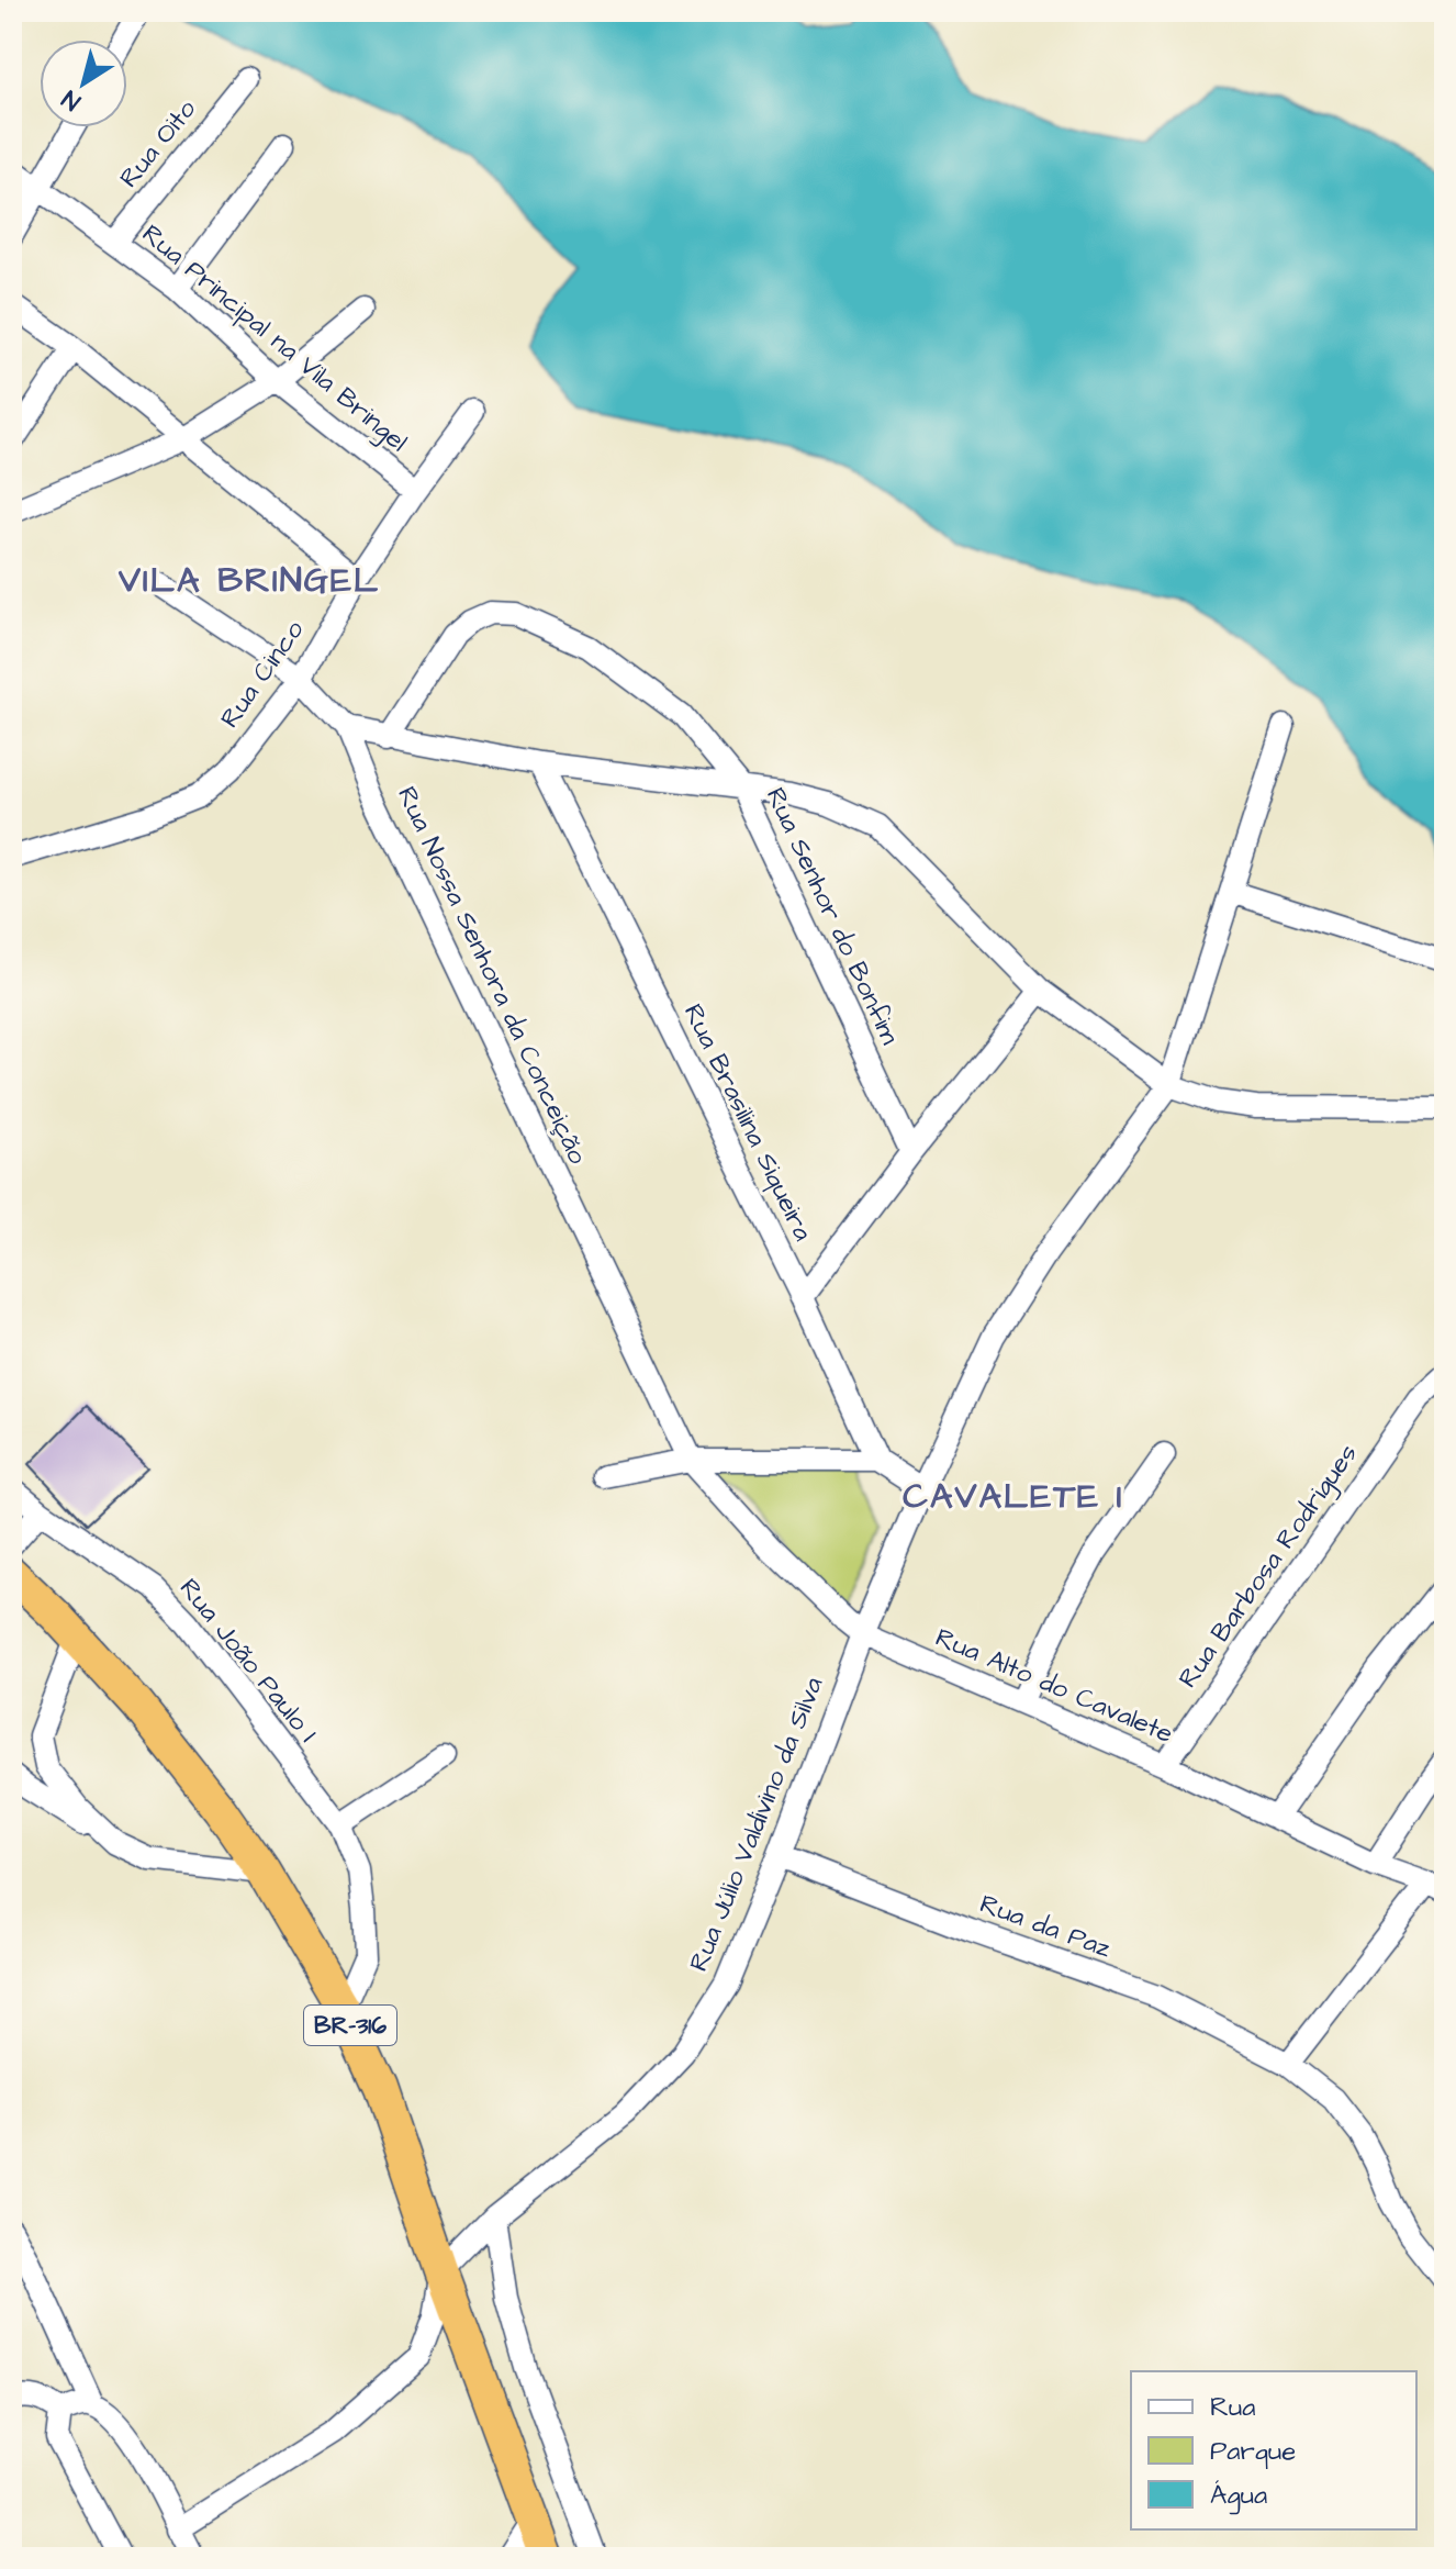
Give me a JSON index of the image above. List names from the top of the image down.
{
  "streets": {
    "highway": ["BR-316"],
    "street": [
      "Rua Oito",
      "Rua Principal na Vila Bringel",
      "Rua Cinco",
      "Rua Senhor do Bonfim",
      "Rua Nossa Senhora da Conceição",
      "Rua Brasilina Siqueira",
      "Rua Barbosa Rodrigues",
      "Rua João Paulo I",
      "Rua Alto do Cavalete",
      "Rua Júlio Valdivino da Silva",
      "Rua da Paz"
    ]
  },
  "crossings": [
    ["Rua Oito", "Rua Principal na Vila Bringel"],
    ["Rua Principal na Vila Bringel", "Rua Cinco"],
    ["Rua Cinco", "Rua Nossa Senhora da Conceição"],
    ["Rua Nossa Senhora da Conceição", "Rua Alto do Cavalete"],
    ["Rua Barbosa Rodrigues", "Rua Alto do Cavalete"],
    ["Rua João Paulo I", "BR-316"],
    ["Rua Alto do Cavalete", "Rua Júlio Valdivino da Silva"],
    ["Rua Júlio Valdivino da Silva", "Rua da Paz"],
    ["Rua Júlio Valdivino da Silva", "BR-316"]
  ],
  "districts": ["VILA BRINGEL", "CAVALETE I"],
  "legend": ["Rua", "Parque", "Água"],
  "north": "bottom left"
}
